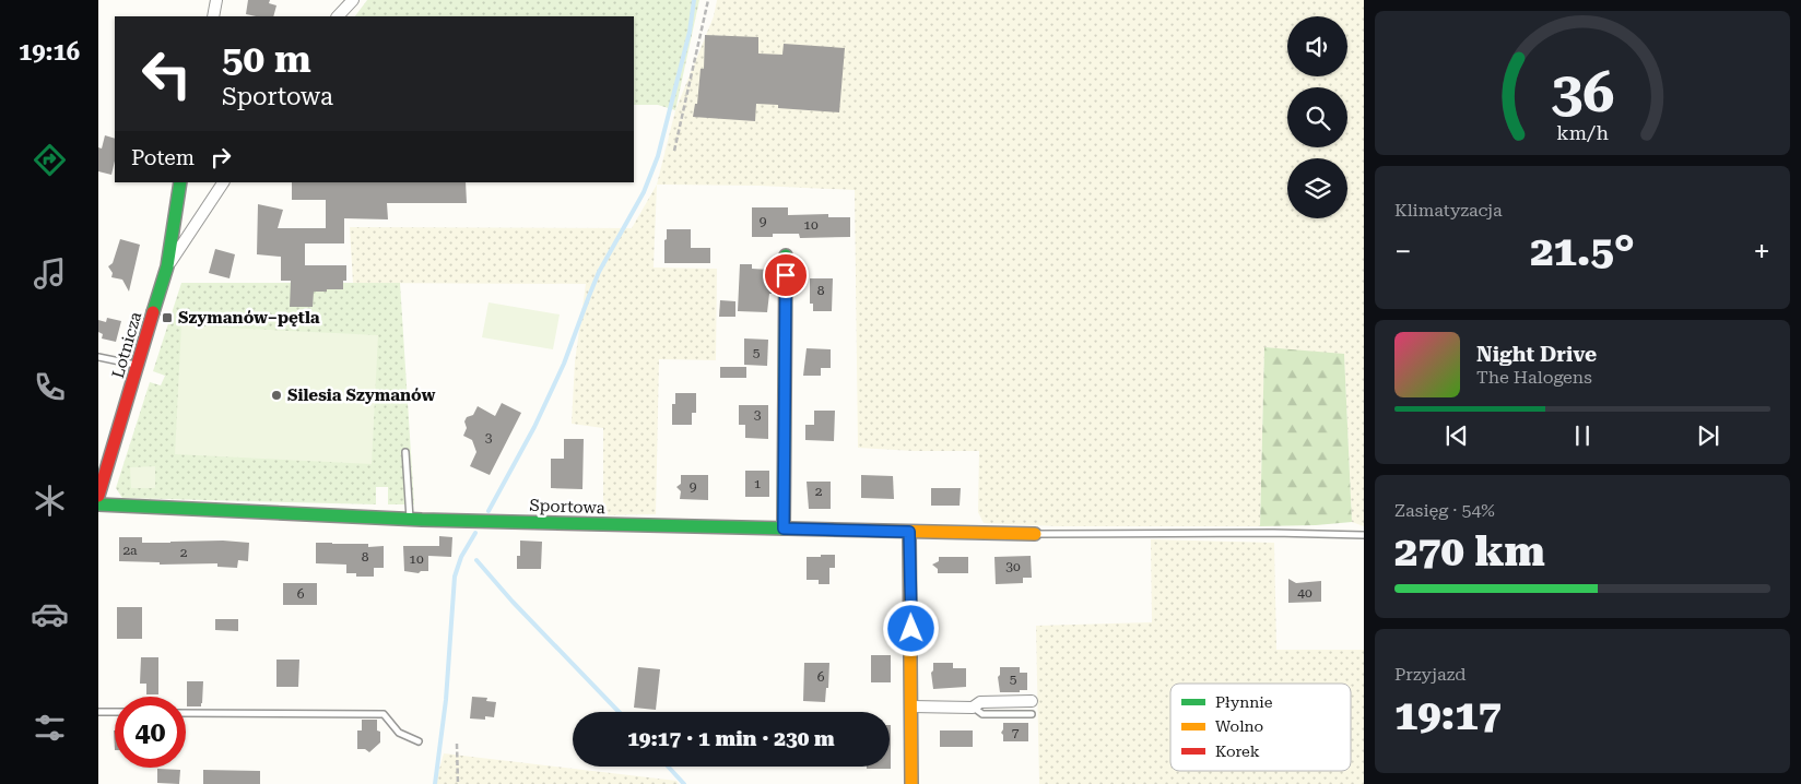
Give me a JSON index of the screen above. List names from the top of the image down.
{
  "streets": {
    "street": ["Lotnicza", "Sportowa"]
  },
  "places": {
    "transit": ["Szymanów–pętla"],
    "other": ["Silesia Szymanów"]
  },
  "house_numbers": [
    "9",
    "10",
    "8",
    "5",
    "3",
    "3",
    "1",
    "9",
    "2",
    "2a",
    "2",
    "8",
    "10",
    "30",
    "40",
    "6",
    "6",
    "5",
    "7"
  ],
  "legend": ["Płynnie", "Wolno", "Korek"],
  "page": {
    "tabs": "19:16",
    "turn": ["50 m", "Sportowa"],
    "then": "Potem",
    "tile": [
      "Klimatyzacja",
      ["Zasięg · 54%", "270 km"],
      ["Przyjazd", "19:17"]
    ],
    "heat": ["−", "21.5°", "+"],
    "song": ["Night Drive", "The Halogens"],
    "limit": "40",
    "trip": "19:17 · 1 min · 230 m",
    "gauge": ["36", "km/h"]
  }
}
